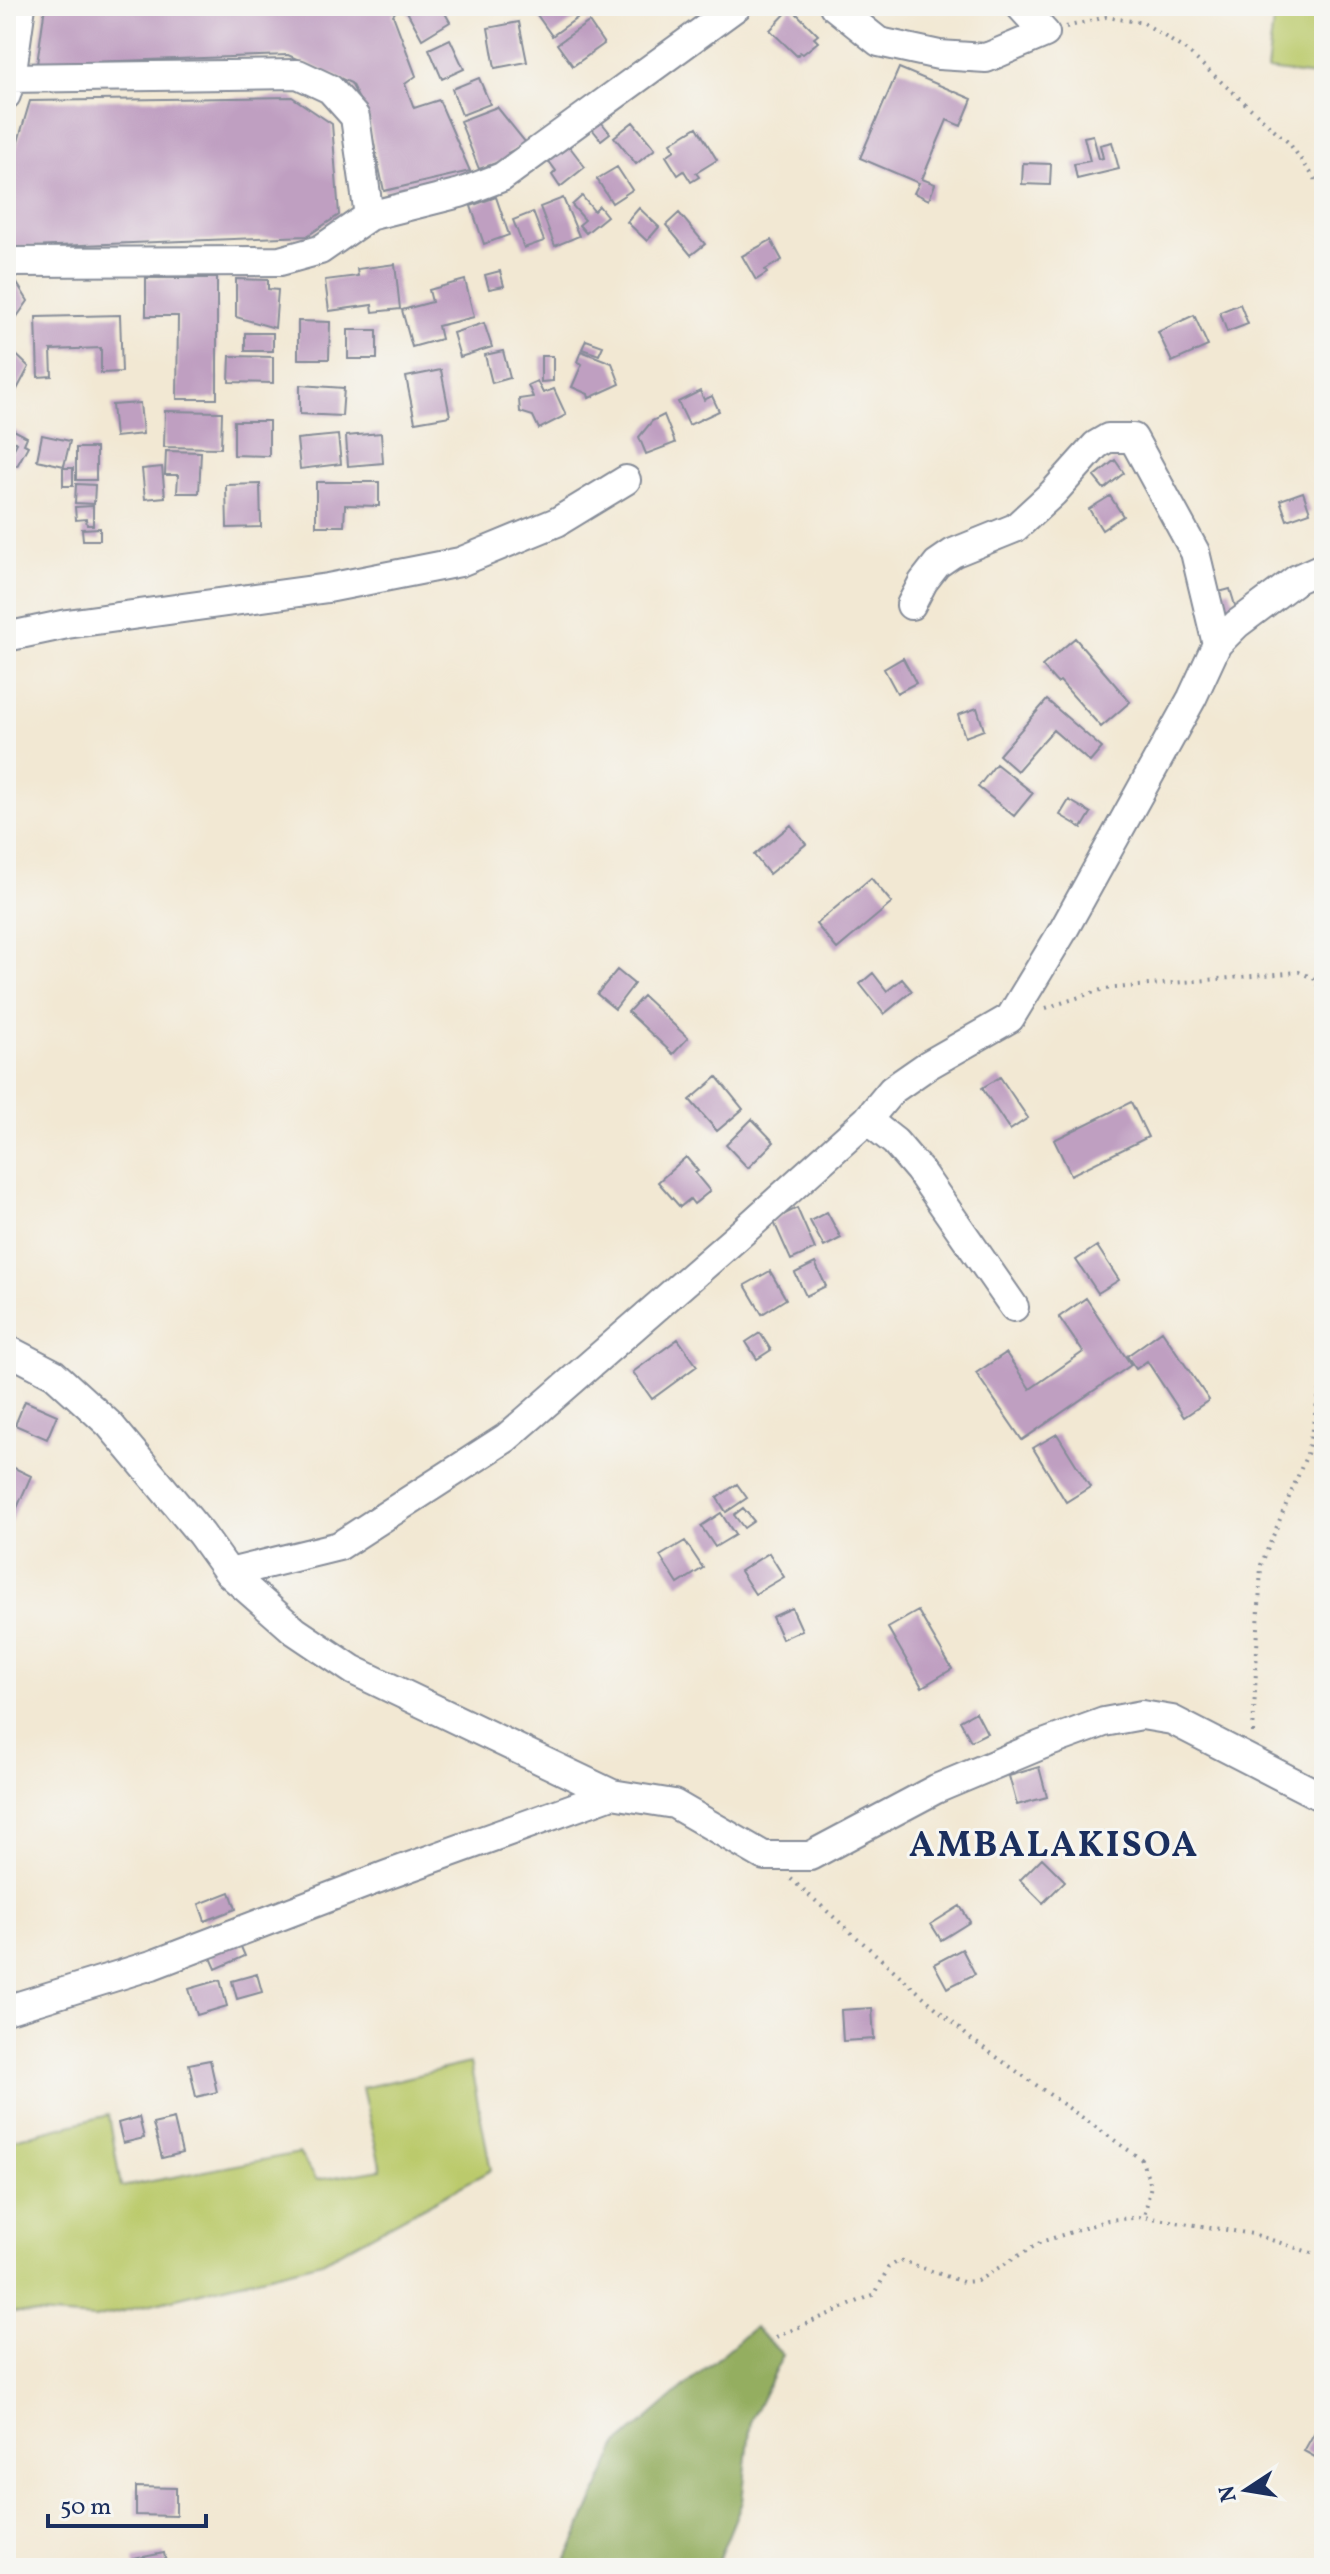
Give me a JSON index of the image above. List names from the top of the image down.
{
  "districts": ["AMBALAKISOA"],
  "scale_bar": "50 m",
  "north": "left"
}
